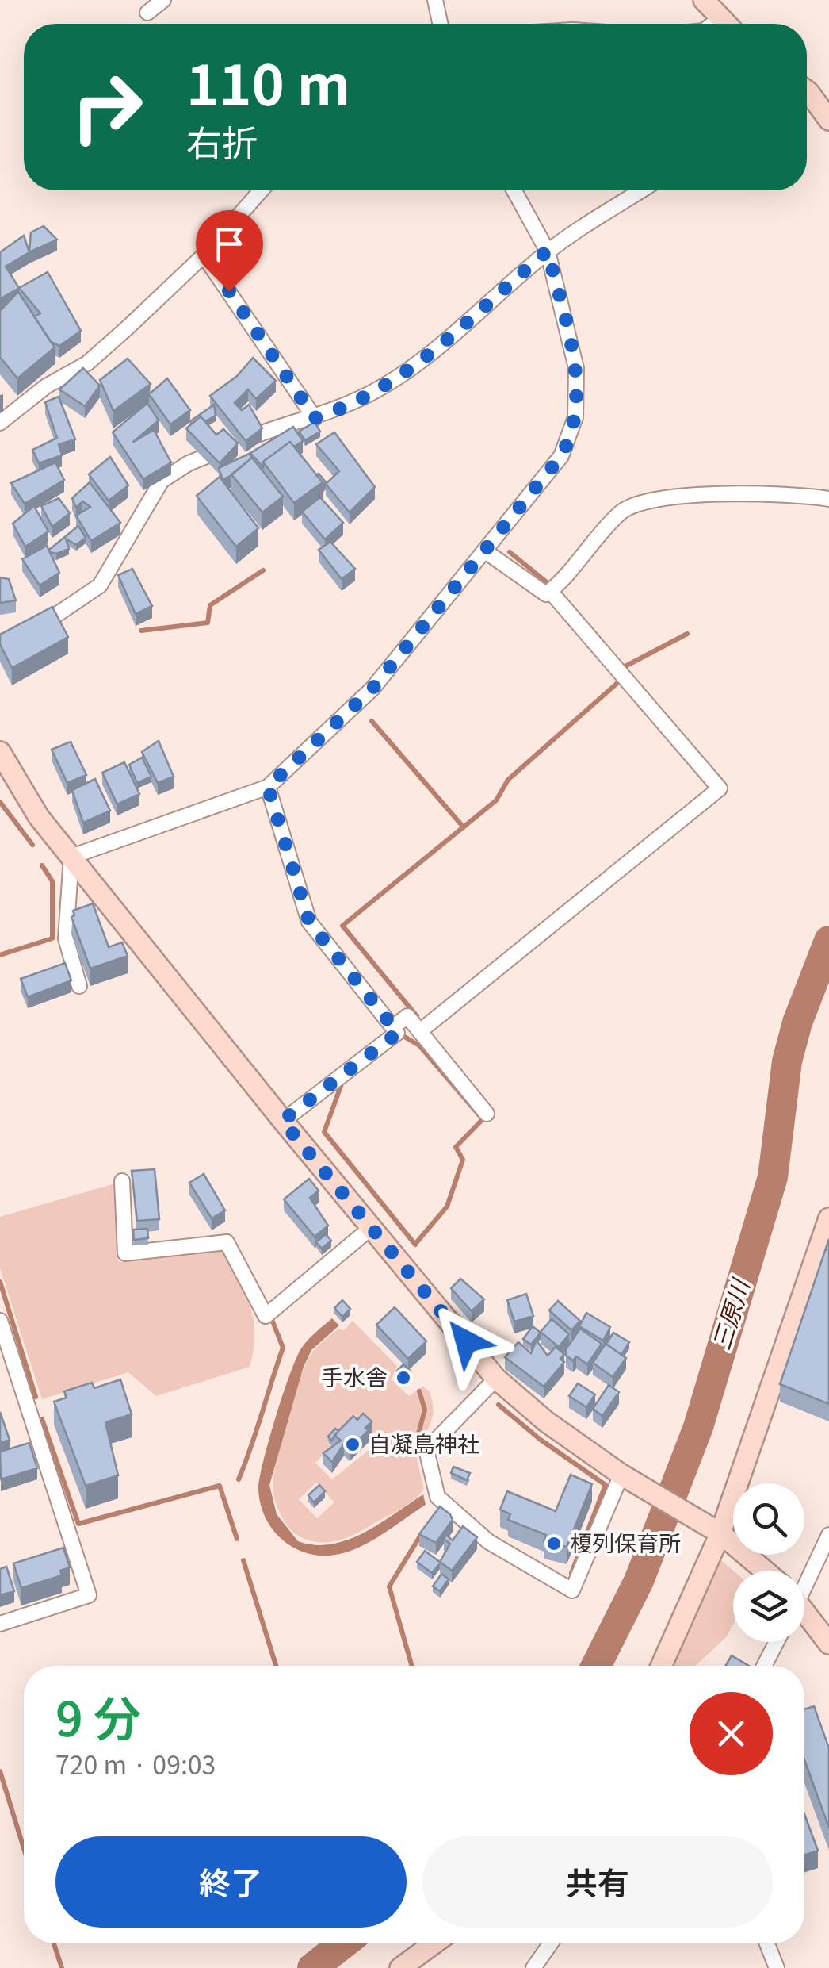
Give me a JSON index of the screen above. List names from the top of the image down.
{
  "water": ["三原川"],
  "places": ["手水舎", "自凝島神社", "榎列保育所"],
  "page": {
    "turn": ["110 m", "右折"],
    "heading": ["9 分", "720 m · 09:03"],
    "buttons": ["終了", "共有"]
  }
}
